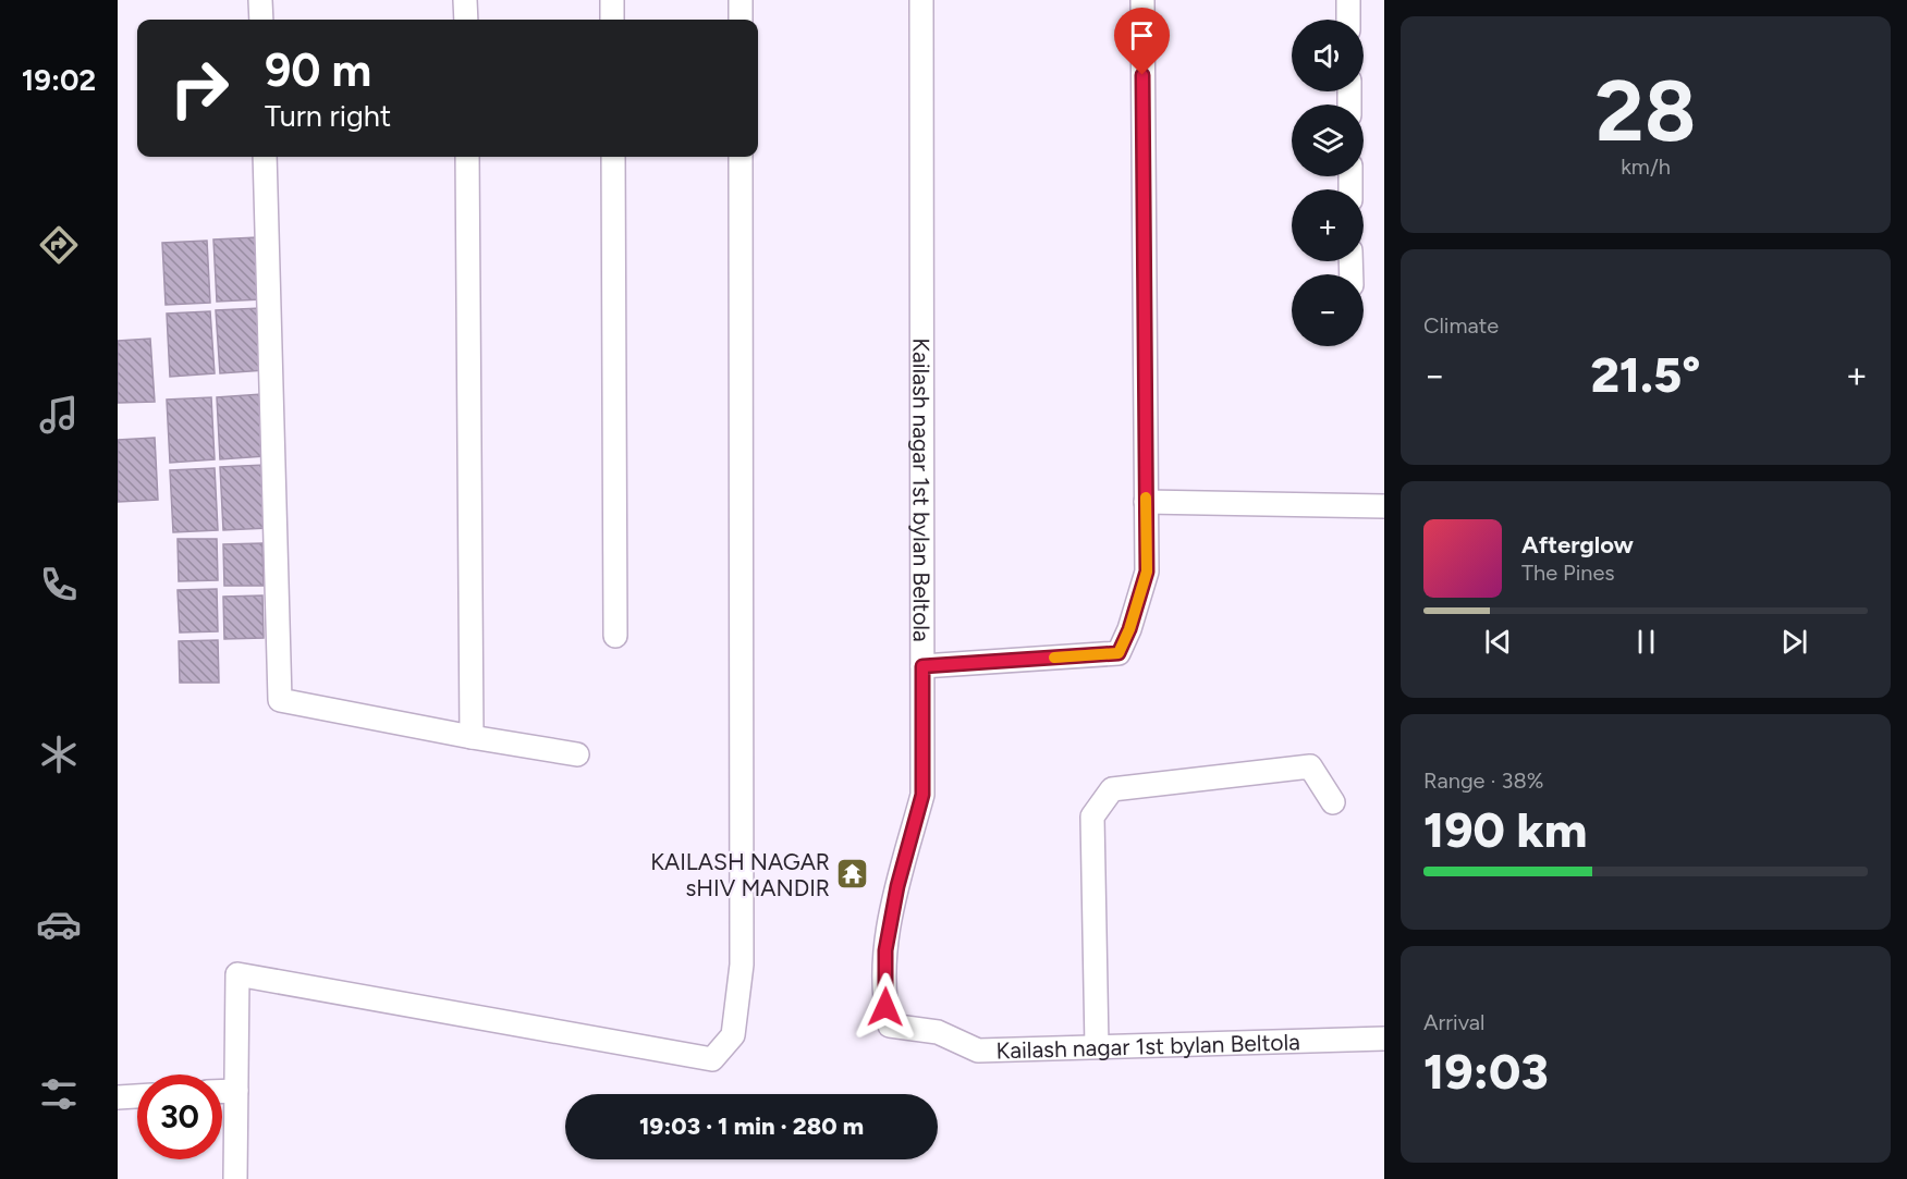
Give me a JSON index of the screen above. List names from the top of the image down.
{
  "streets": {
    "street": ["Kailash nagar 1st bylan Beltola"]
  },
  "places": {
    "temple": ["KAILASH NAGAR sHIV MANDIR"]
  },
  "page": {
    "tabs": "19:02",
    "tile": [
      ["28", "km/h"],
      "Climate",
      ["Range · 38%", "190 km"],
      ["Arrival", "19:03"]
    ],
    "map_buttons": ["+", "−"],
    "turn": ["90 m", "Turn right"],
    "heat": ["−", "21.5°", "+"],
    "song": ["Afterglow", "The Pines"],
    "limit": "30",
    "trip": "19:03 · 1 min · 280 m"
  }
}
